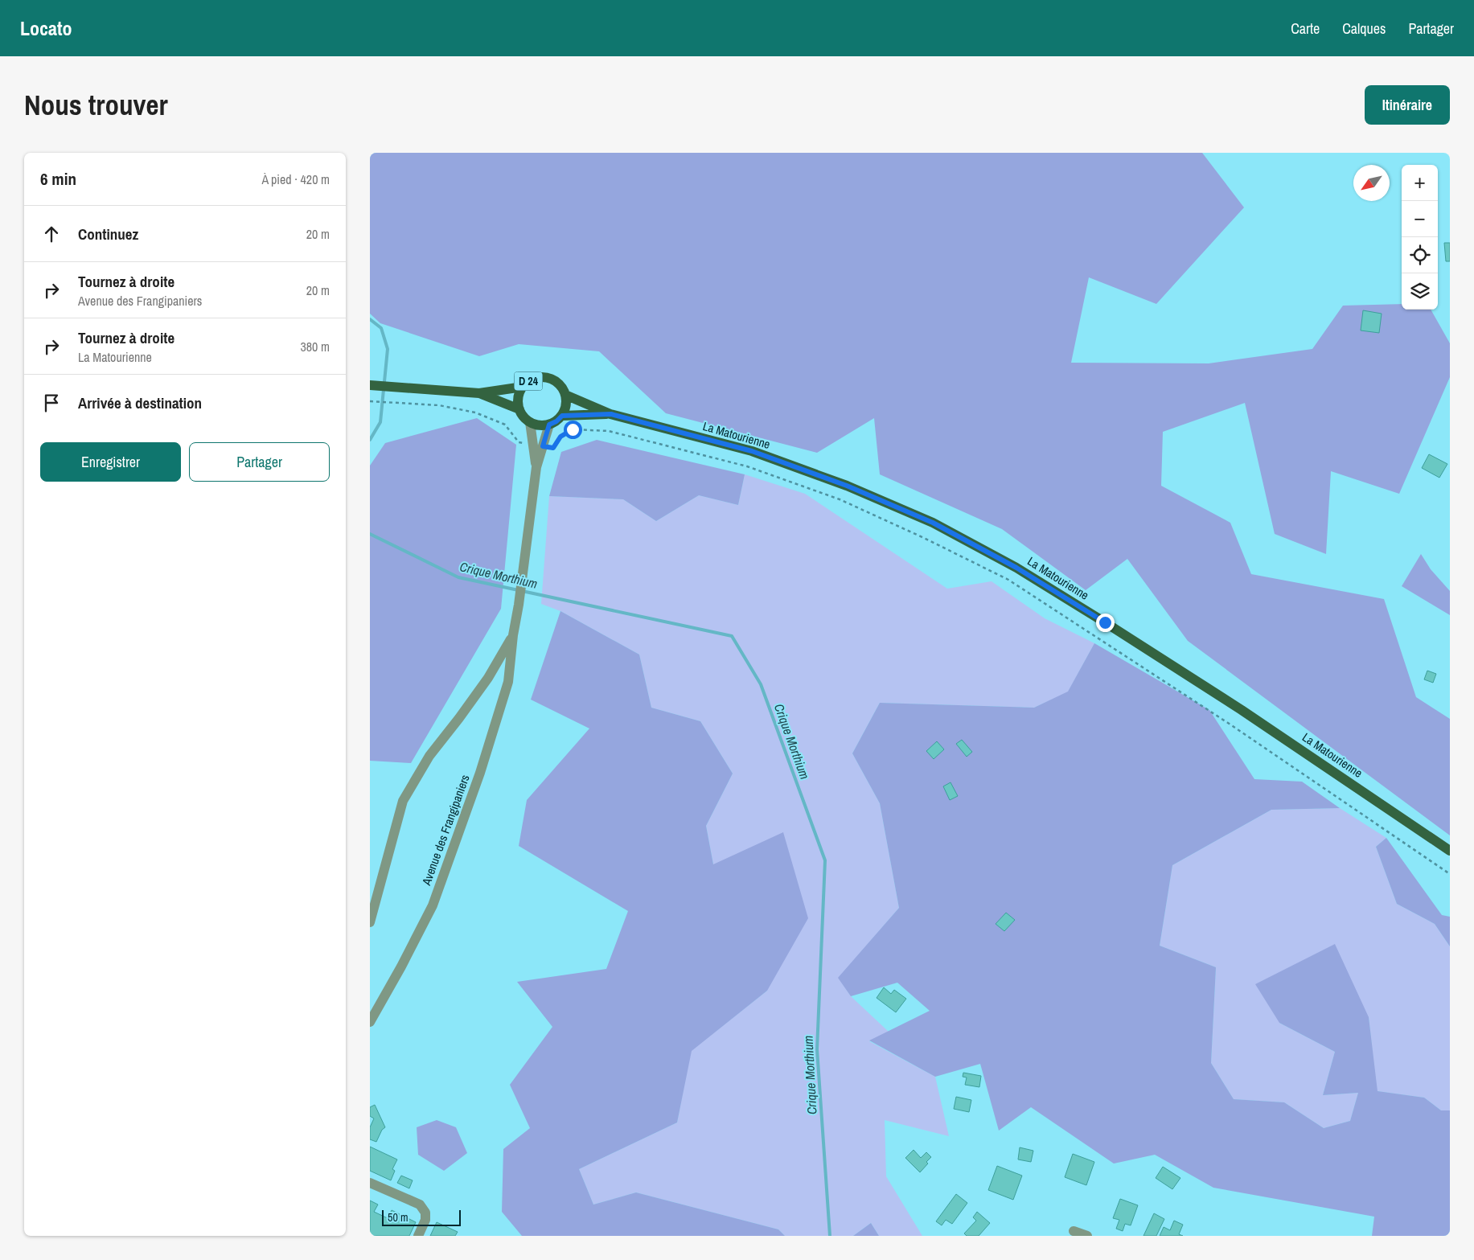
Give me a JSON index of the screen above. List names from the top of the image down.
{
  "streets": {
    "main road": ["D 24", "La Matourienne"],
    "street": ["Avenue des Frangipaniers"]
  },
  "crossings": [
    ["D 24", "La Matourienne"],
    ["D 24", "Avenue des Frangipaniers"],
    ["La Matourienne", "Avenue des Frangipaniers"]
  ],
  "water": ["Crique Morthium"],
  "scale_bar": "50 m",
  "north": "bottom left",
  "page": {
    "header": "Locato",
    "nav": ["Carte", "Calques", "Partager"],
    "buttons": [
      "Itinéraire",
      ["Enregistrer", "Partager"]
    ],
    "title": "Nous trouver",
    "heading": ["6 min", "À pied · 420 m"],
    "map_buttons": ["+", "−"],
    "list": [
      ["Continuez", "20 m"],
      ["Tournez à droite", "Avenue des Frangipaniers", "20 m"],
      ["Tournez à droite", "La Matourienne", "380 m"],
      "Arrivée à destination"
    ],
    "scale": "50 m"
  }
}
